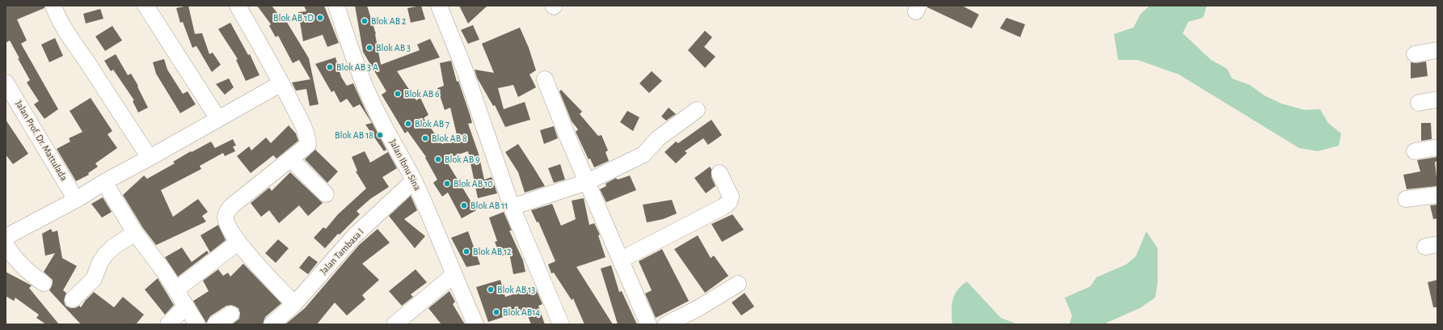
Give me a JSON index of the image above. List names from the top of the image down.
{
  "streets": {
    "street": ["Jalan Prof. Dr. Mattulada", "Jalan Ibnu Sina", "Jalan Tambasa I"]
  },
  "crossings": [
    ["Jalan Ibnu Sina", "Jalan Tambasa I"]
  ],
  "places": [
    "Blok AB 1D",
    "Blok AB 2",
    "Blok AB 3",
    "Blok AB 3 A",
    "Blok AB 6",
    "Blok AB 7",
    "Blok AB 18",
    "Blok AB 8",
    "Blok AB 9",
    "Blok AB 10",
    "Blok AB 11",
    "Blok AB 12",
    "Blok AB 13",
    "Blok AB14"
  ]
}
